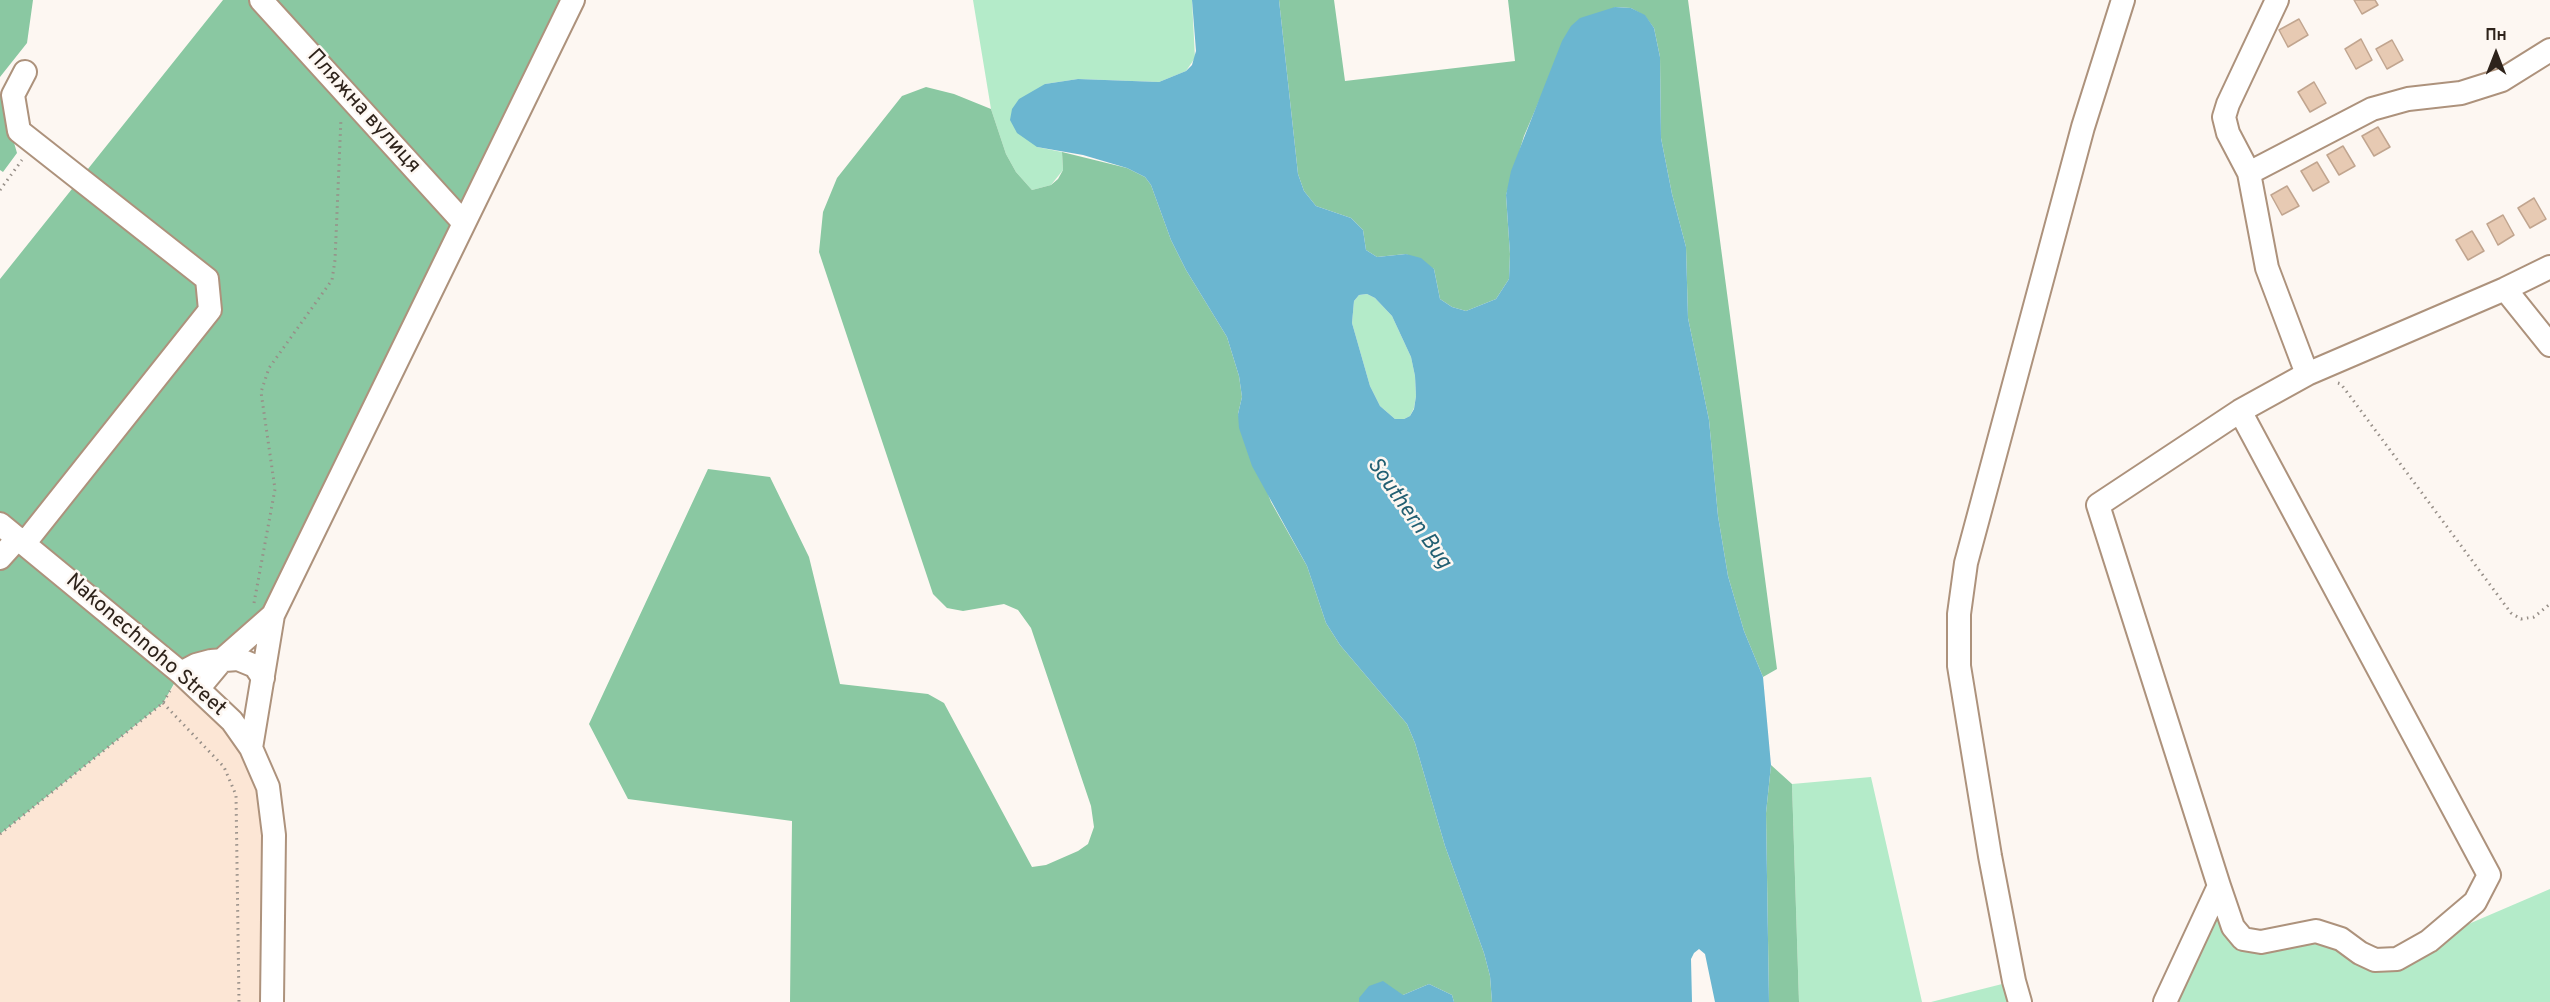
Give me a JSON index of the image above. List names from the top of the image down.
{
  "streets": {
    "street": ["Пляжна вулиця", "Nakonechnoho Street"]
  },
  "water": ["Southern Bug"],
  "north": "top"
}
